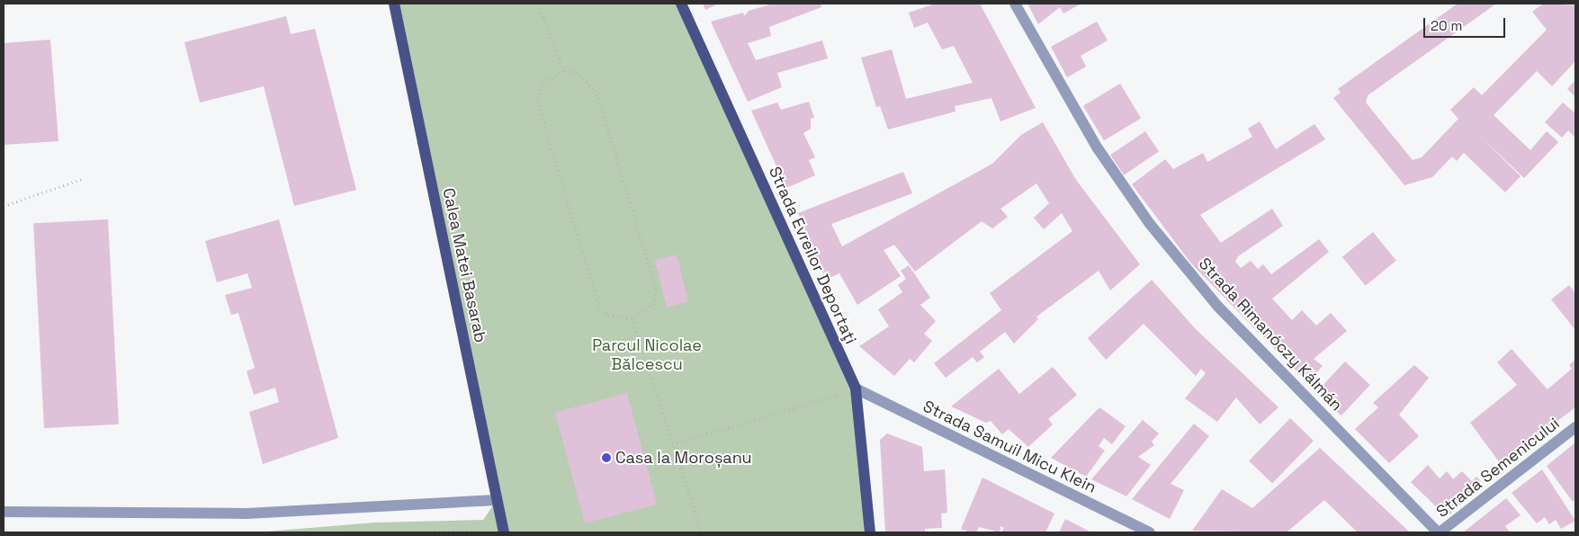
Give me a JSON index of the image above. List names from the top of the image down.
{
  "streets": {
    "main road": ["Strada Evreilor Deportaţi", "Calea Matei Basarab"],
    "street": ["Strada Rimanóczy Kálmán", "Strada Samuil Micu Klein", "Strada Semenicului"]
  },
  "crossings": [
    ["Strada Evreilor Deportaţi", "Strada Samuil Micu Klein"],
    ["Strada Rimanóczy Kálmán", "Strada Semenicului"]
  ],
  "parks": ["Parcul Nicolae Bălcescu"],
  "places": ["Casa la Moroșanu"],
  "scale_bar": "20 m"
}
